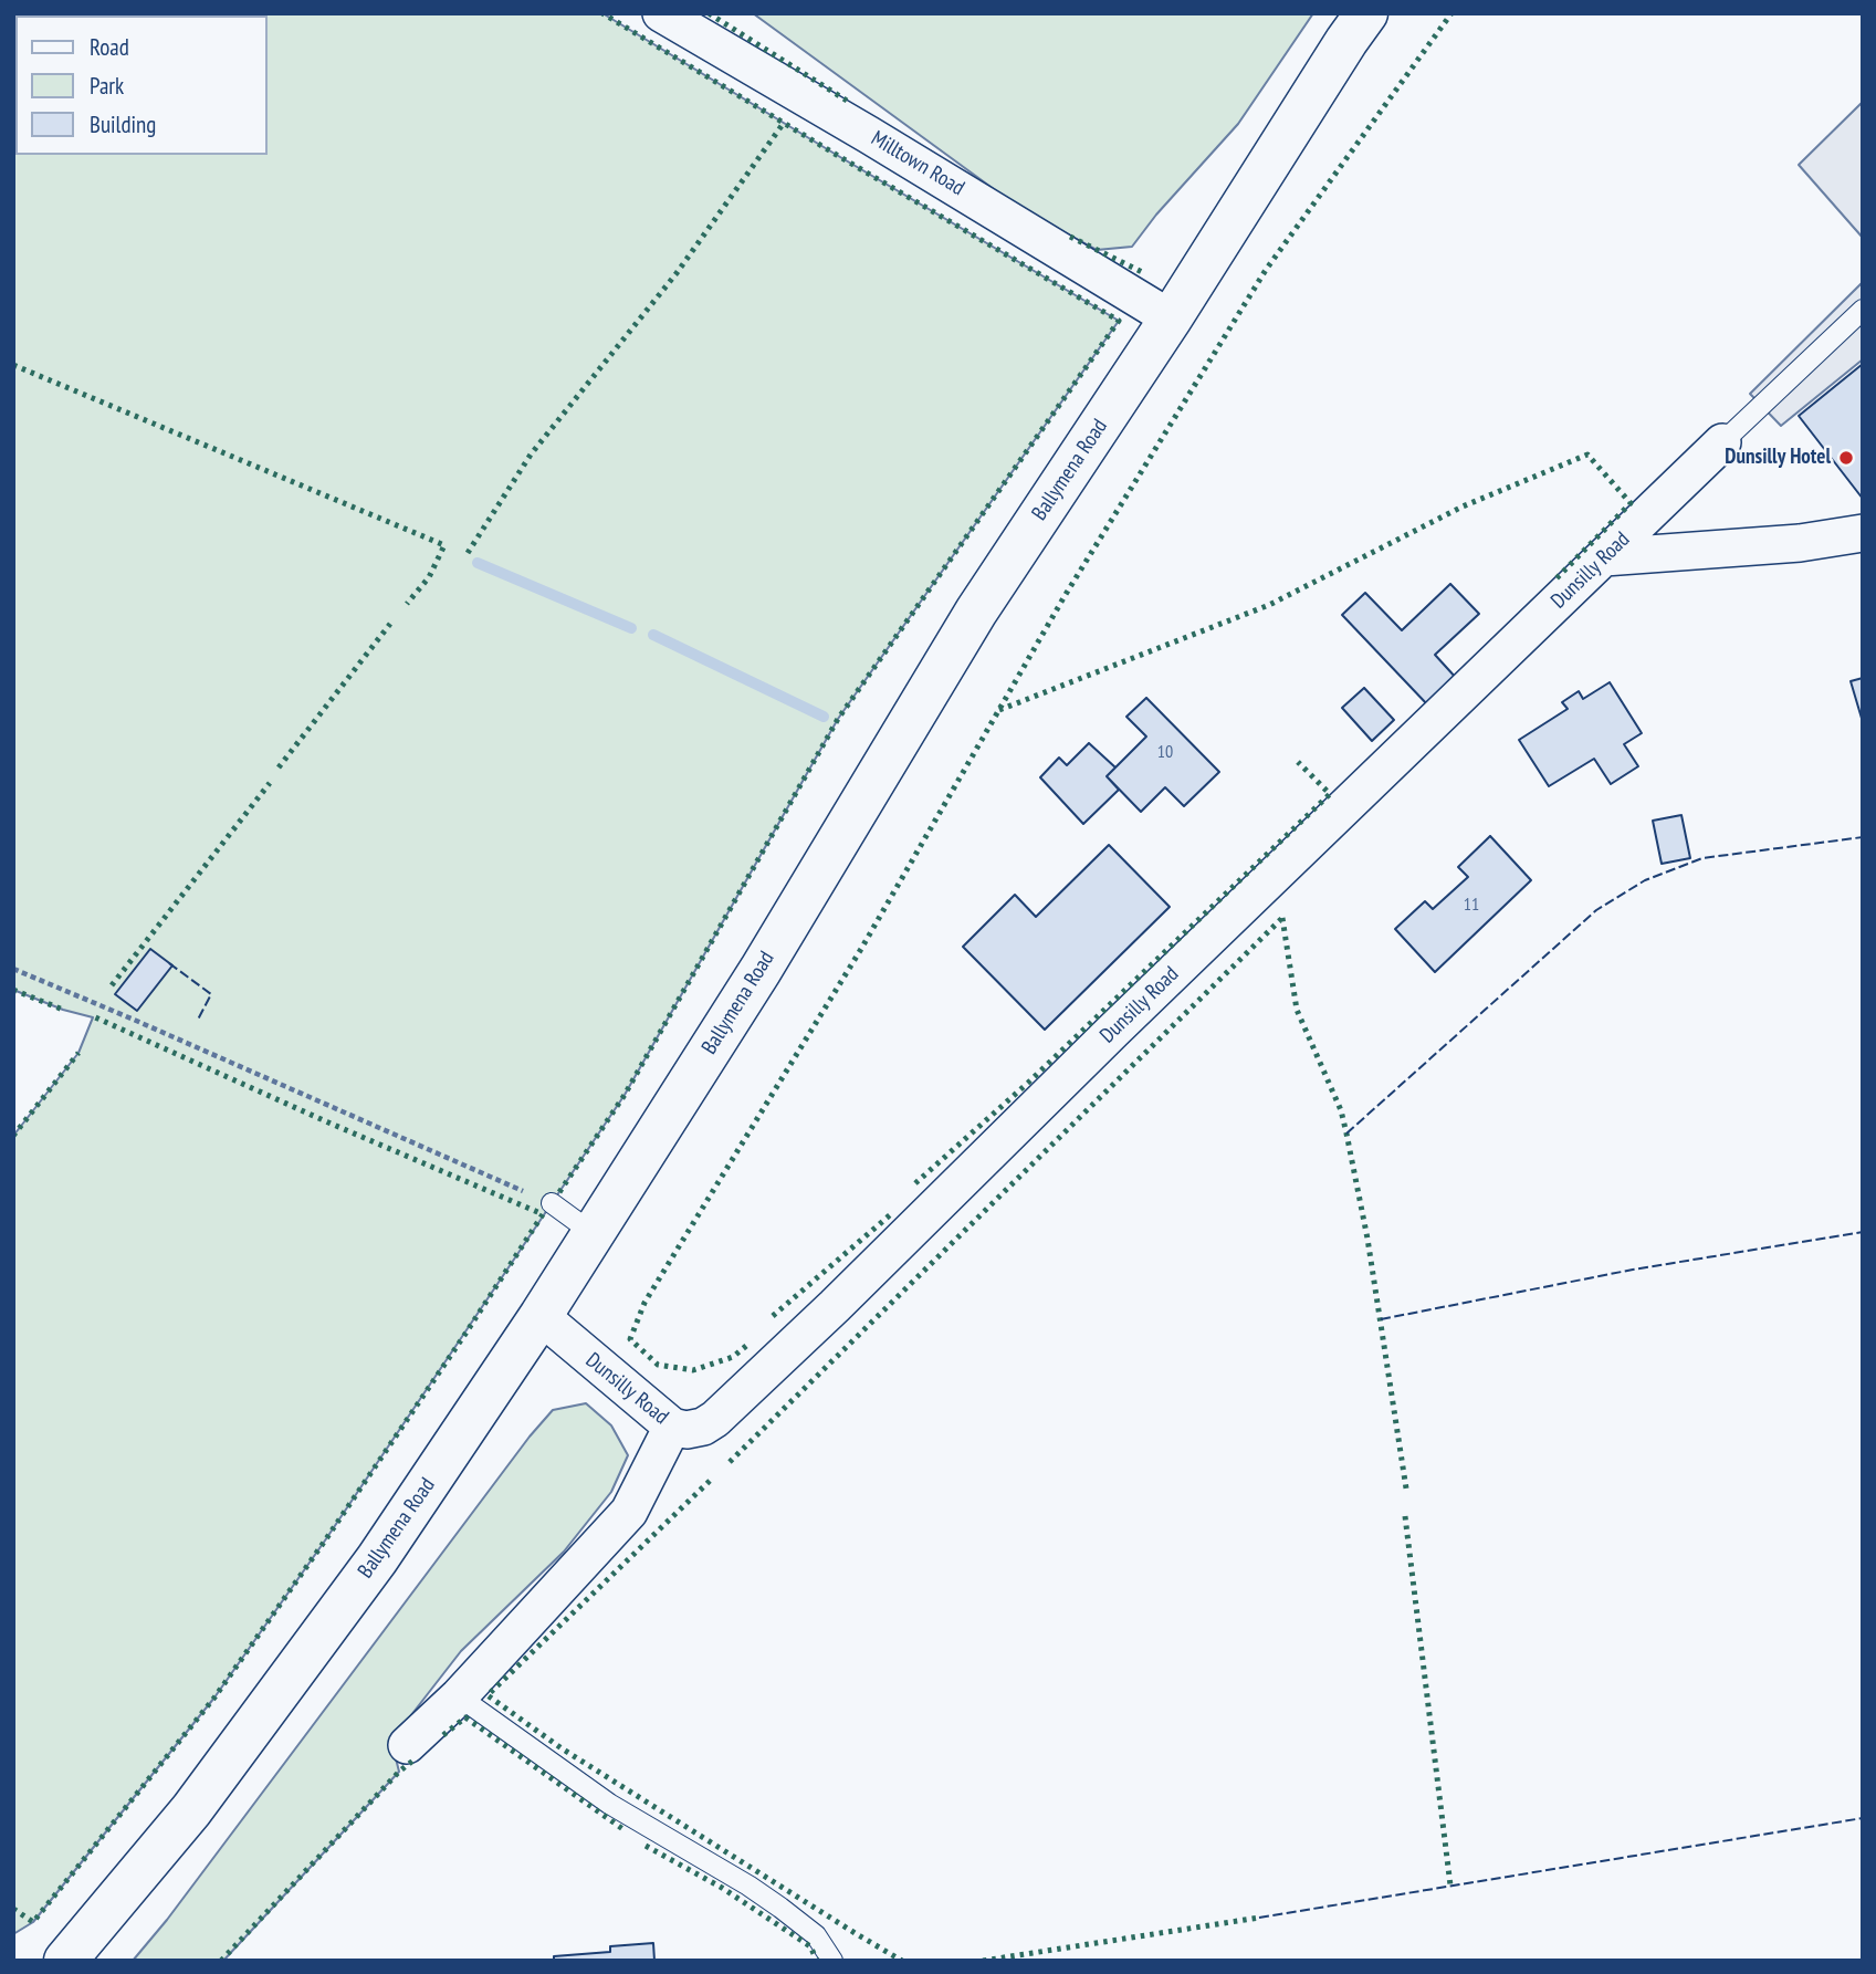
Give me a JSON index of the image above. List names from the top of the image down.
{
  "streets": {
    "highway": ["Ballymena Road"],
    "street": ["Milltown Road", "Dunsilly Road"]
  },
  "crossings": [
    ["Milltown Road", "Ballymena Road"],
    ["Ballymena Road", "Dunsilly Road"]
  ],
  "places": ["Dunsilly Hotel"],
  "house_numbers": ["10", "11"],
  "legend": ["Road", "Park", "Building"]
}
